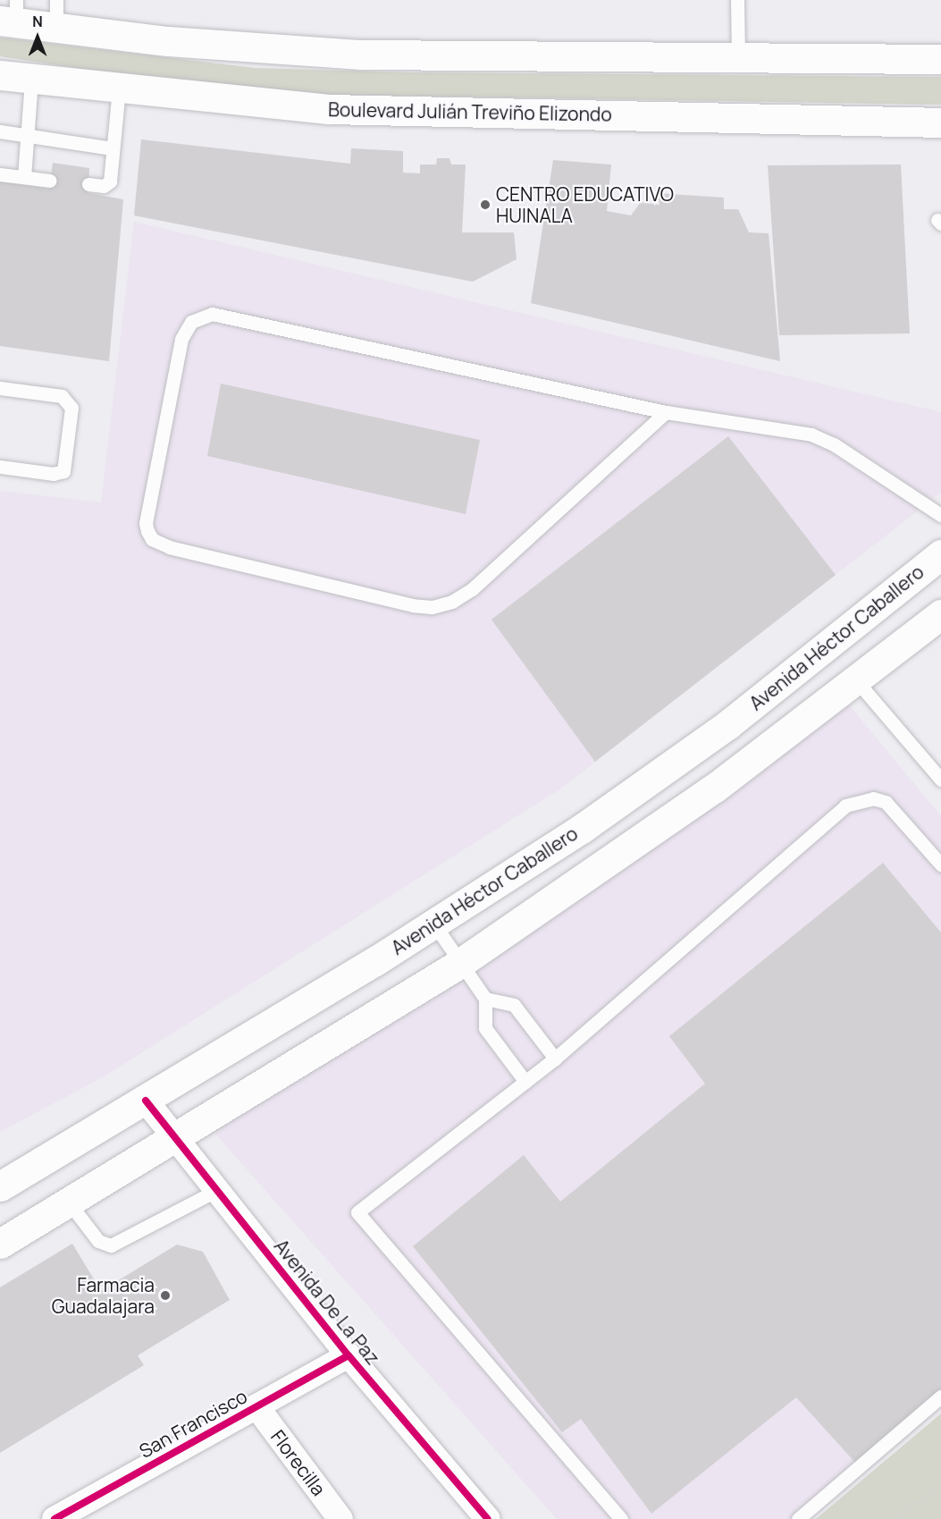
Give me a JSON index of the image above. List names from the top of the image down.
{
  "streets": {
    "main road": ["Boulevard Julián Treviño Elizondo", "Avenida Héctor Caballero"],
    "street": ["Avenida De La Paz", "San Francisco", "Florecilla"]
  },
  "crossings": [
    ["Avenida Héctor Caballero", "Avenida De La Paz"],
    ["Avenida De La Paz", "San Francisco"],
    ["San Francisco", "Florecilla"]
  ],
  "places": ["CENTRO EDUCATIVO HUINALA", "Farmacia Guadalajara"],
  "north": "top"
}
